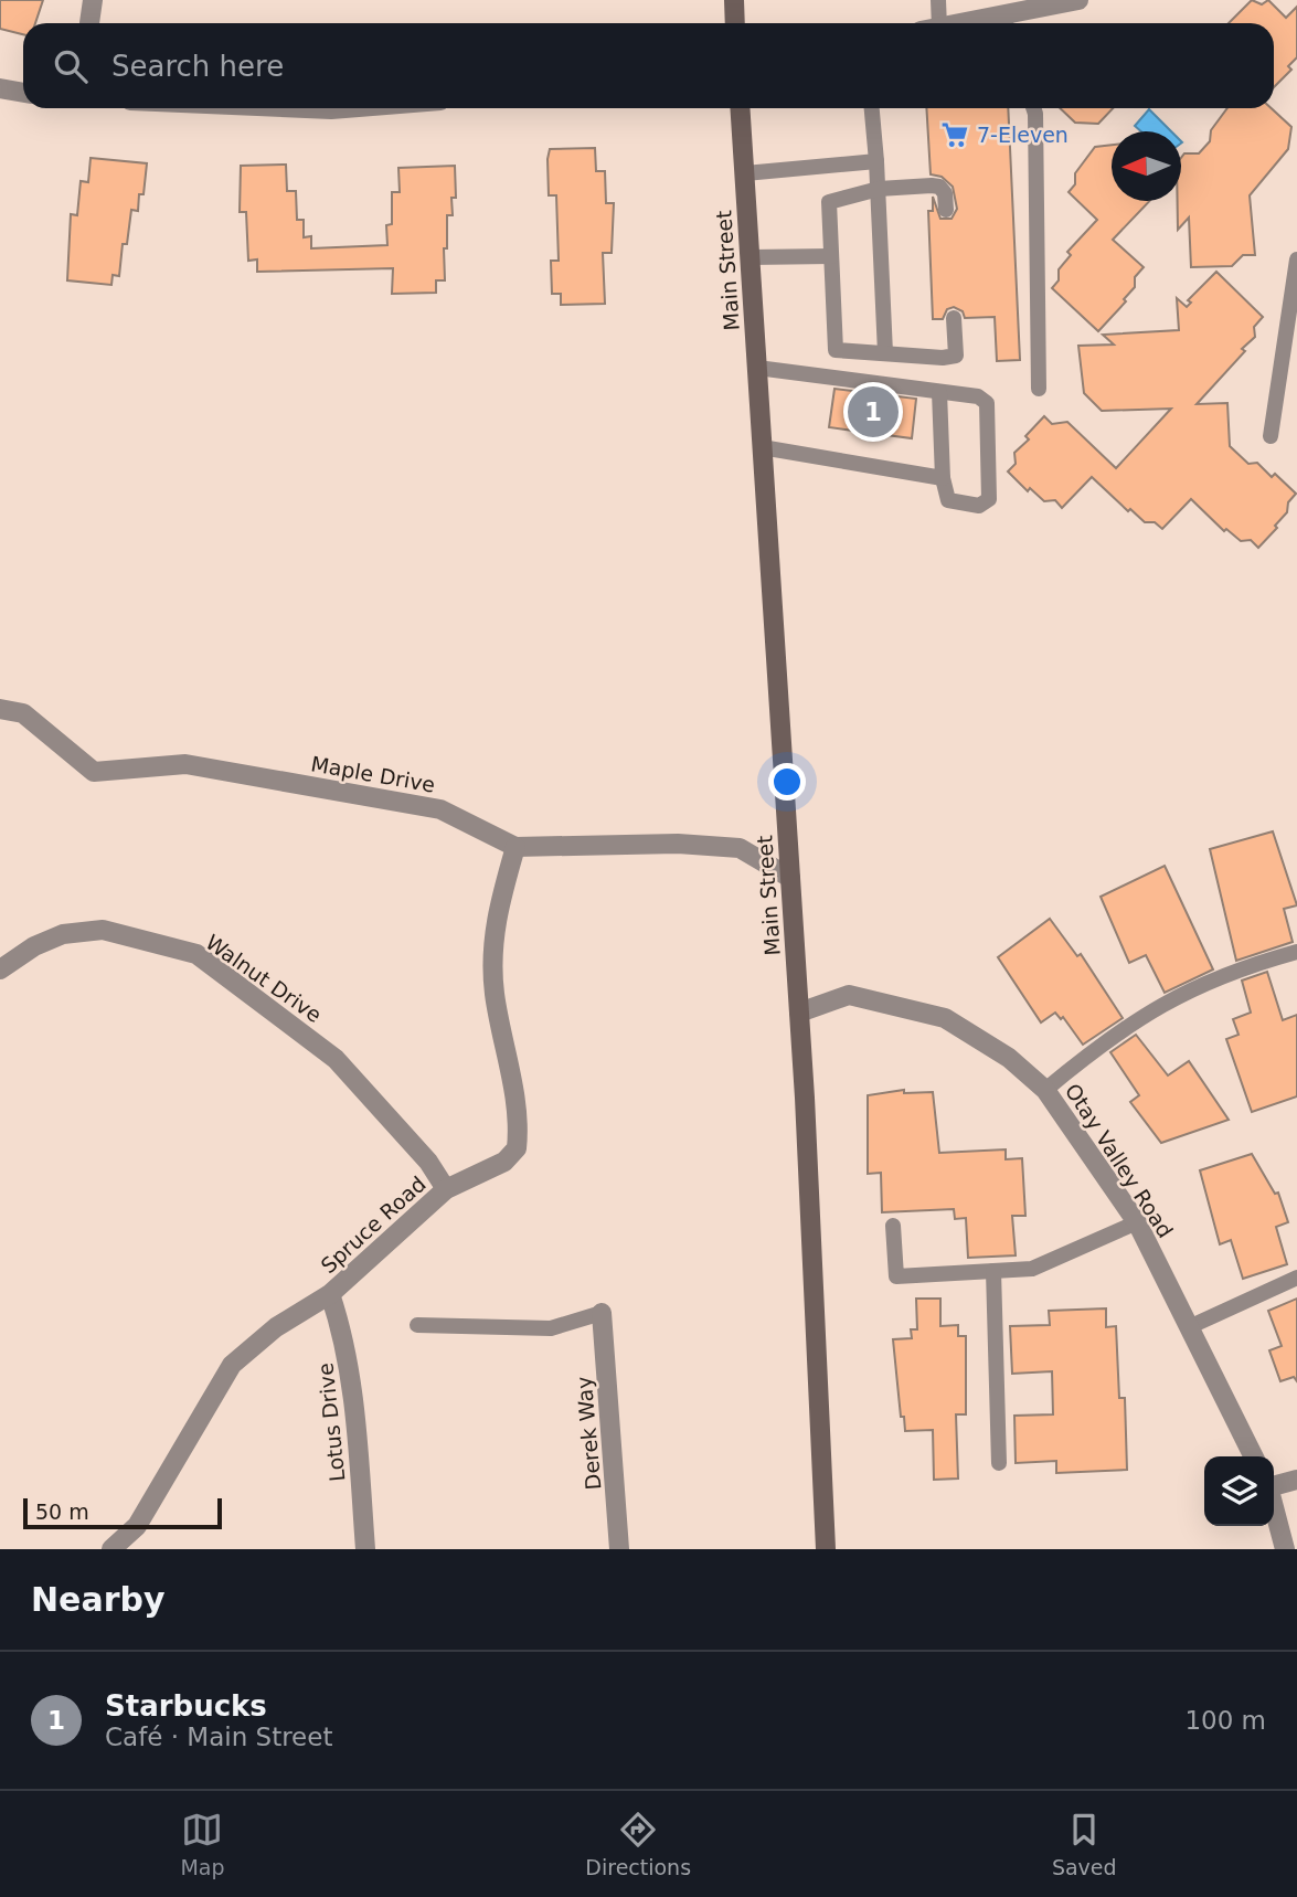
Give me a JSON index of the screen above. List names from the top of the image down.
{
  "streets": {
    "main road": ["Main Street"],
    "street": [
      "Maple Drive",
      "Walnut Drive",
      "Otay Valley Road",
      "Spruce Road",
      "Lotus Drive",
      "Derek Way"
    ]
  },
  "crossings": [
    ["Main Street", "Maple Drive"],
    ["Main Street", "Otay Valley Road"],
    ["Maple Drive", "Spruce Road"],
    ["Walnut Drive", "Spruce Road"],
    ["Spruce Road", "Lotus Drive"]
  ],
  "places": {
    "supermarket": ["7-Eleven"]
  },
  "scale_bar": "50 m",
  "north": "left",
  "page": {
    "search": "Search here",
    "pins": "1",
    "scale": "50 m",
    "heading": "Nearby",
    "list": [
      {
        "mark": "1",
        "name": "Starbucks",
        "note": "Café · Main Street",
        "value": "100 m"
      }
    ],
    "nav": ["Map", "Directions", "Saved"]
  }
}
